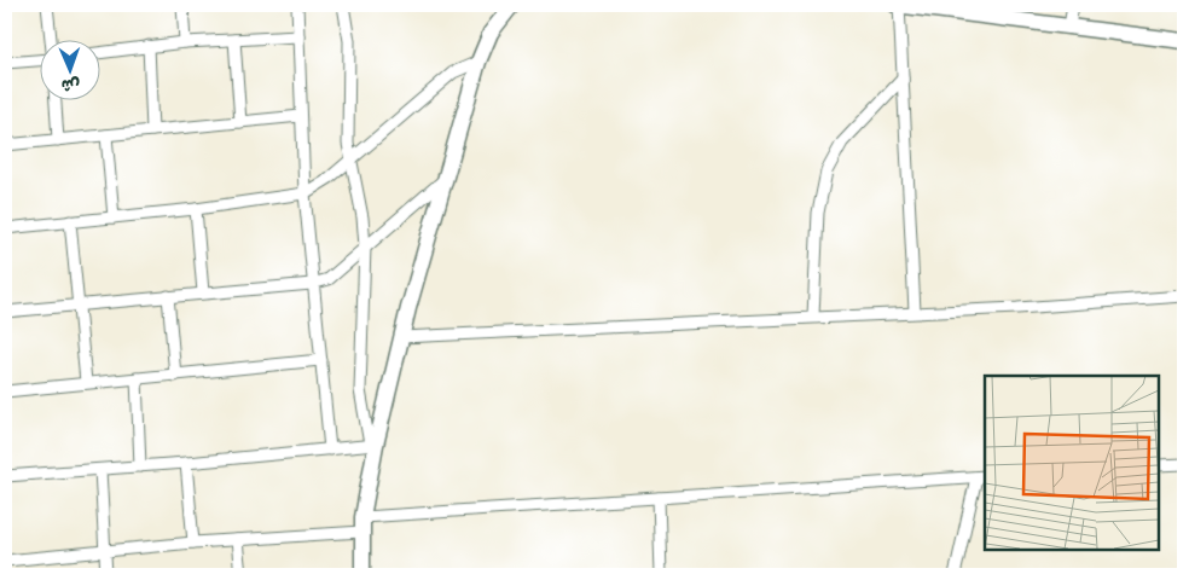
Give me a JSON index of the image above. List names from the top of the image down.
{
  "north": "bottom"
}
